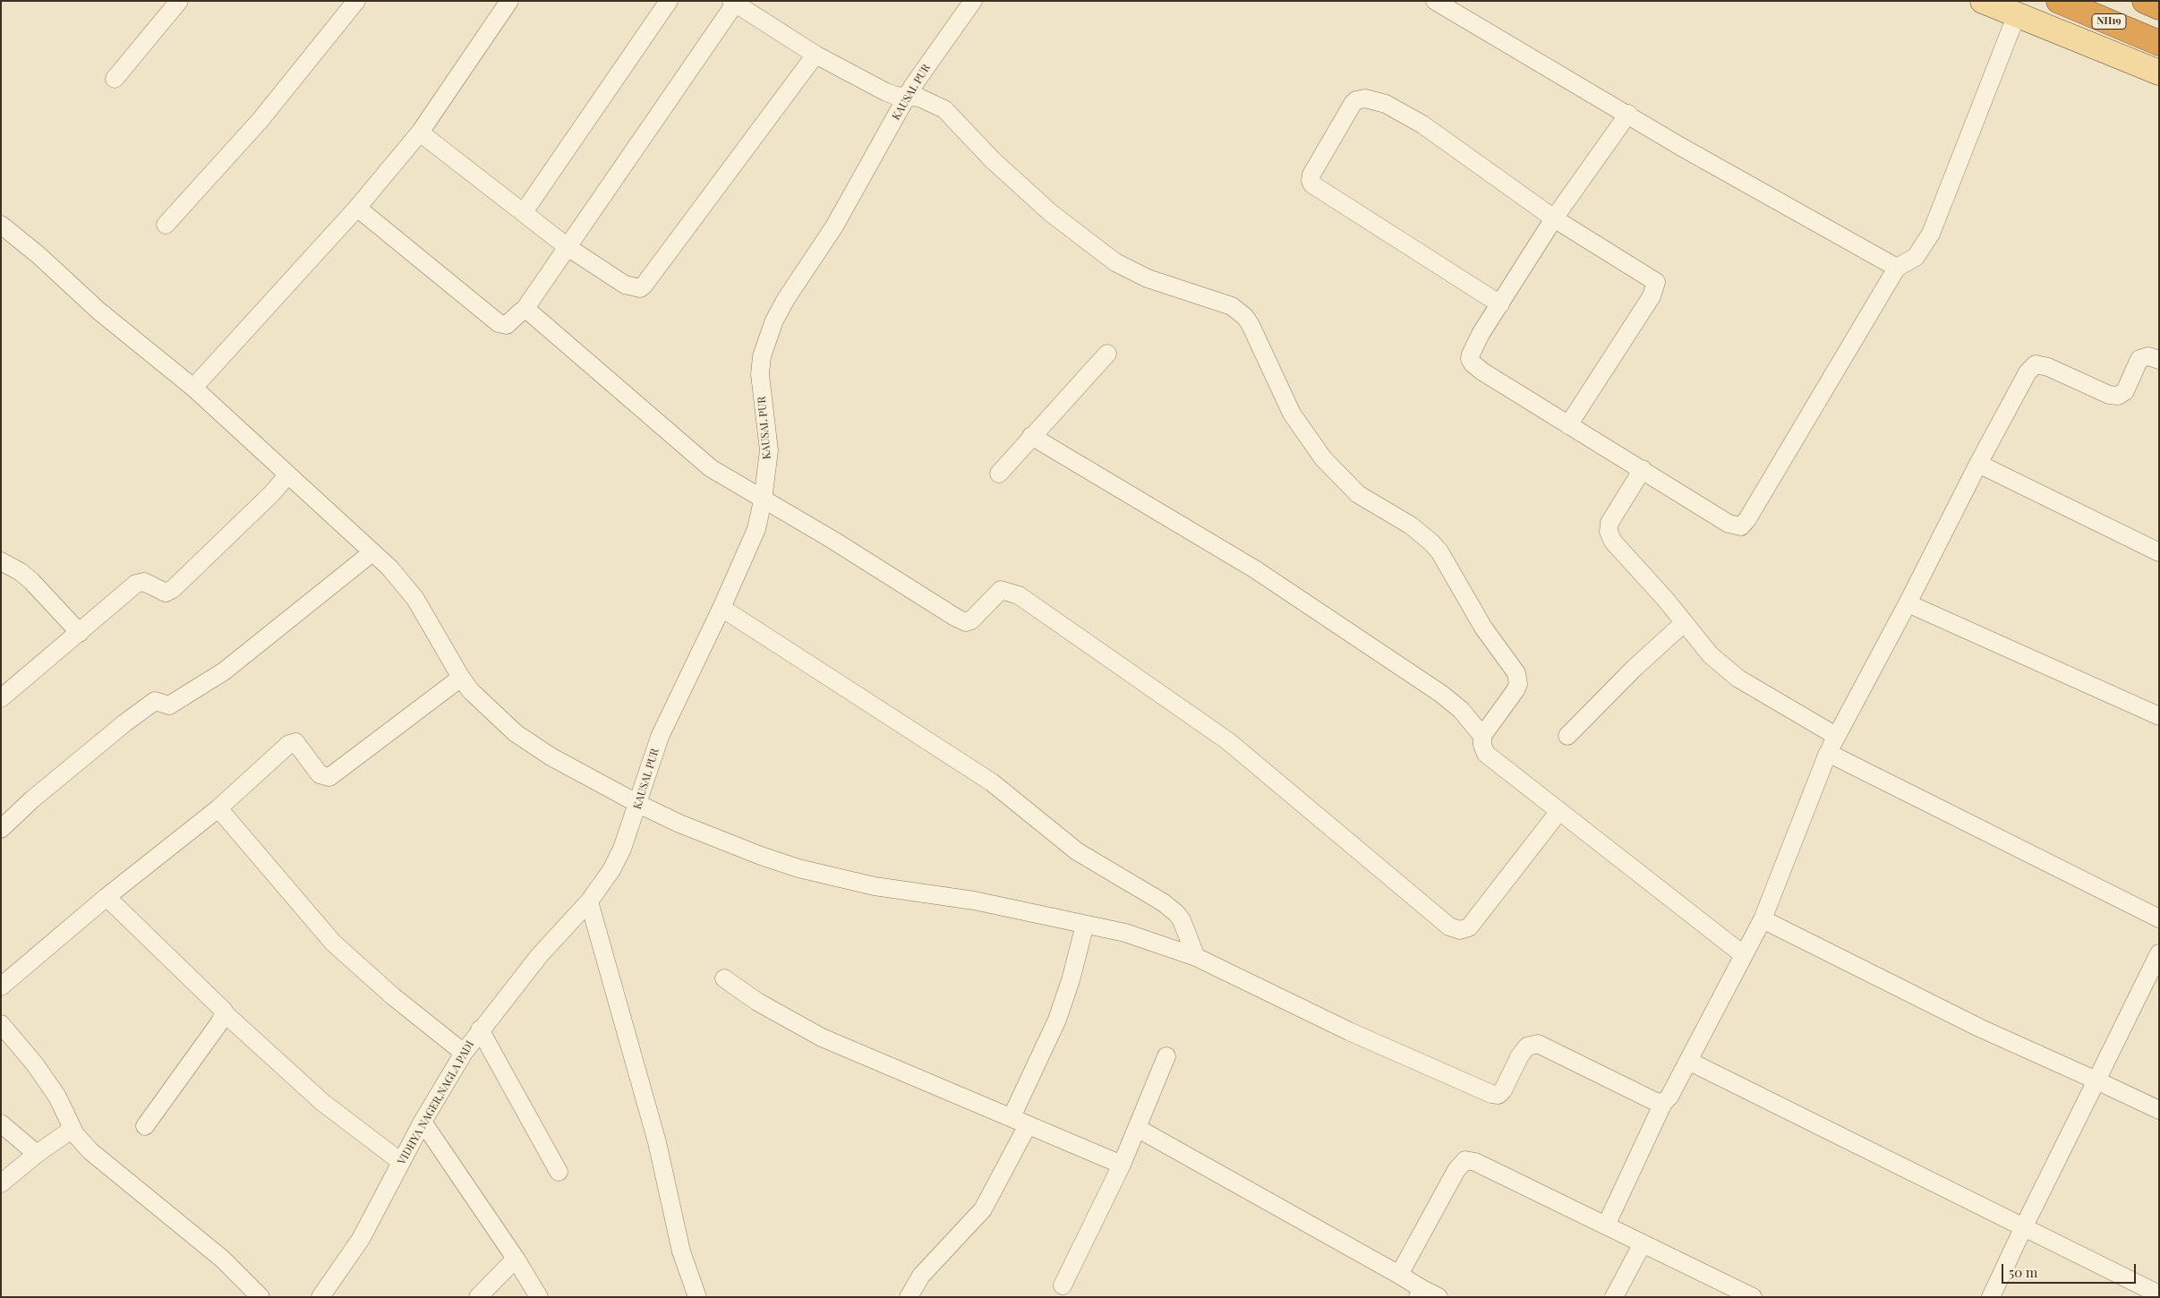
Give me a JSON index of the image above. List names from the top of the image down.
{
  "streets": {
    "highway": ["NH19"],
    "street": ["KAUSAL PUR", "VIDHYA NAGER,NAGLA PADI"]
  },
  "crossings": [
    ["KAUSAL PUR", "VIDHYA NAGER,NAGLA PADI"]
  ],
  "scale_bar": "50 m"
}
